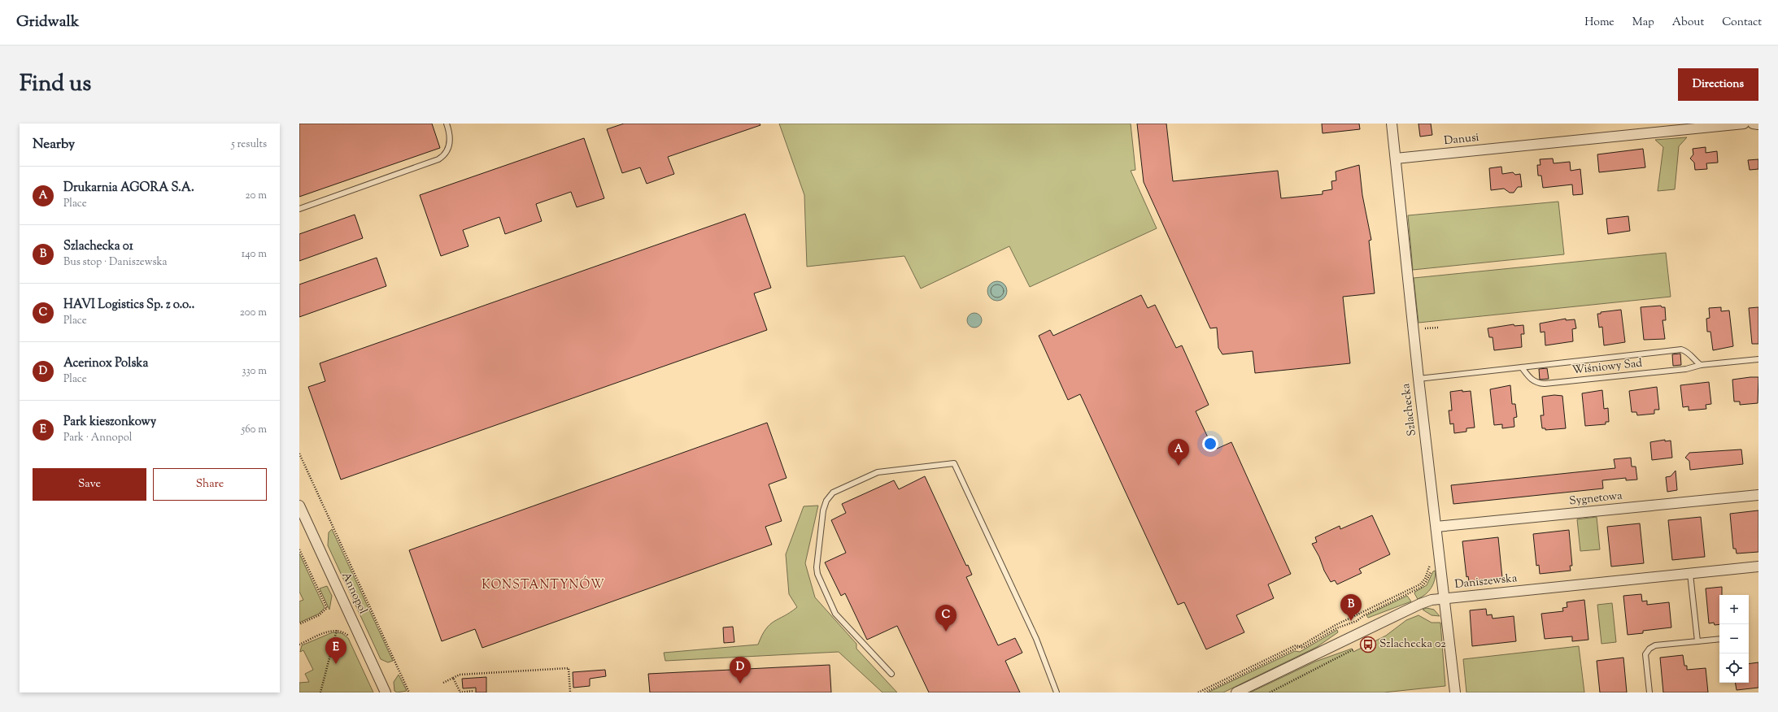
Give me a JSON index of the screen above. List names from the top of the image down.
{
  "streets": {
    "street": [
      "Danusi",
      "Szlachecka",
      "Sygnetowa",
      "Daniszewska",
      "Annopol"
    ],
    "lane": ["Wiśniowy Sad"]
  },
  "crossings": [
    ["Danusi", "Szlachecka"],
    ["Wiśniowy Sad", "Szlachecka"],
    ["Szlachecka", "Sygnetowa"],
    ["Szlachecka", "Daniszewska"]
  ],
  "districts": ["KONSTANTYNÓW"],
  "places": {
    "bus stop": ["Szlachecka 02"]
  },
  "page": {
    "header": "Gridwalk",
    "nav": [
      "Home",
      "Map",
      "About",
      "Contact"
    ],
    "title": "Find us",
    "buttons": [
      "Directions",
      ["Save", "Share"]
    ],
    "heading": ["Nearby", "5 results"],
    "list": [
      {
        "mark": "A",
        "name": "Drukarnia AGORA S.A.",
        "note": "Place",
        "value": "20 m"
      },
      {
        "mark": "B",
        "name": "Szlachecka 01",
        "note": "Bus stop · Daniszewska",
        "value": "140 m"
      },
      {
        "mark": "C",
        "name": "HAVI Logistics Sp. z o.o..",
        "note": "Place",
        "value": "200 m"
      },
      {
        "mark": "D",
        "name": "Acerinox Polska",
        "note": "Place",
        "value": "330 m"
      },
      {
        "mark": "E",
        "name": "Park kieszonkowy",
        "note": "Park · Annopol",
        "value": "560 m"
      }
    ],
    "pins": [
      "A",
      "B",
      "C",
      "E",
      "D"
    ],
    "map_buttons": ["+", "−"]
  }
}
